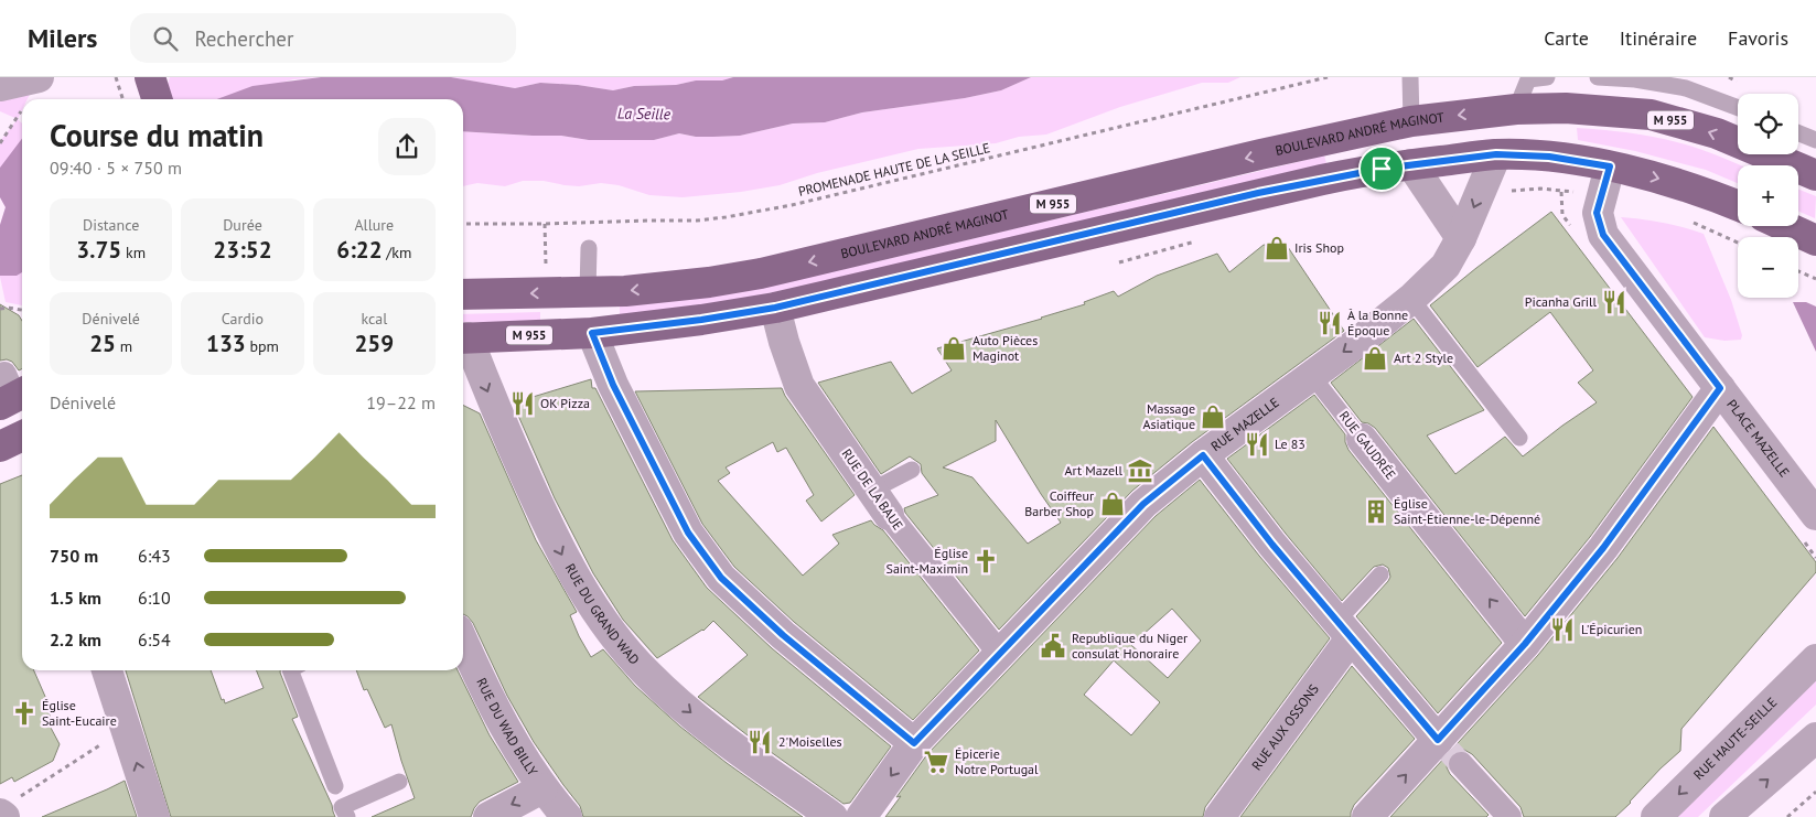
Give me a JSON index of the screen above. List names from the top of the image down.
{
  "streets": {
    "main road": ["M 955", "BOULEVARD ANDRÉ MAGINOT"],
    "street": [
      "RUE MAZELLE",
      "PLACE MAZELLE",
      "RUE GAUDRÉE",
      "RUE DE LA BAUE",
      "RUE DU GRAND WAD",
      "RUE DU WAD BILLY",
      "RUE AUX OSSONS",
      "RUE HAUTE-SEILLE"
    ],
    "path": ["PROMENADE HAUTE DE LA SEILLE"]
  },
  "crossings": [
    ["M 955", "BOULEVARD ANDRÉ MAGINOT"],
    ["M 955", "RUE MAZELLE"],
    ["M 955", "PLACE MAZELLE"],
    ["M 955", "RUE DE LA BAUE"],
    ["RUE MAZELLE", "RUE GAUDRÉE"],
    ["RUE MAZELLE", "RUE DE LA BAUE"]
  ],
  "water": ["La Seille"],
  "places": {
    "shop": [
      "Iris Shop",
      "Auto Pièces Maginot",
      "Art 2 Style",
      "Massage Asiatique",
      "Coiffeur Barber Shop"
    ],
    "restaurant": [
      "Picanha Grill",
      "À la Bonne Époque",
      "OK Pizza",
      "Le 83",
      "L'Épicurien",
      "2'Moiselles"
    ],
    "museum": ["Art Mazell"],
    "building": ["Église Saint-Étienne-le-Dépenné"],
    "church": ["Église Saint-Maximin", "Église Saint-Eucaire"],
    "public building": ["Republique du Niger consulat Honoraire"],
    "supermarket": ["Épicerie Notre Portugal"]
  },
  "page": {
    "header": "Milers",
    "search": "Rechercher",
    "nav": ["Carte", "Itinéraire", "Favoris"],
    "map_buttons": ["+", "−"],
    "heading": ["Course du matin", "09:40 · 5 × 750 m"],
    "stats": [
      ["Distance", "3.75 km"],
      ["Durée", "23:52"],
      ["Allure", "6:22 /km"],
      ["Dénivelé", "25 m"],
      ["Cardio", "133 bpm"],
      ["kcal", "259"]
    ],
    "chart": ["Dénivelé", "19–22 m"],
    "list": [
      {
        "name": "750 m",
        "note": "6:43"
      },
      {
        "name": "1.5 km",
        "note": "6:10"
      },
      {
        "name": "2.2 km",
        "note": "6:54"
      }
    ]
  }
}
